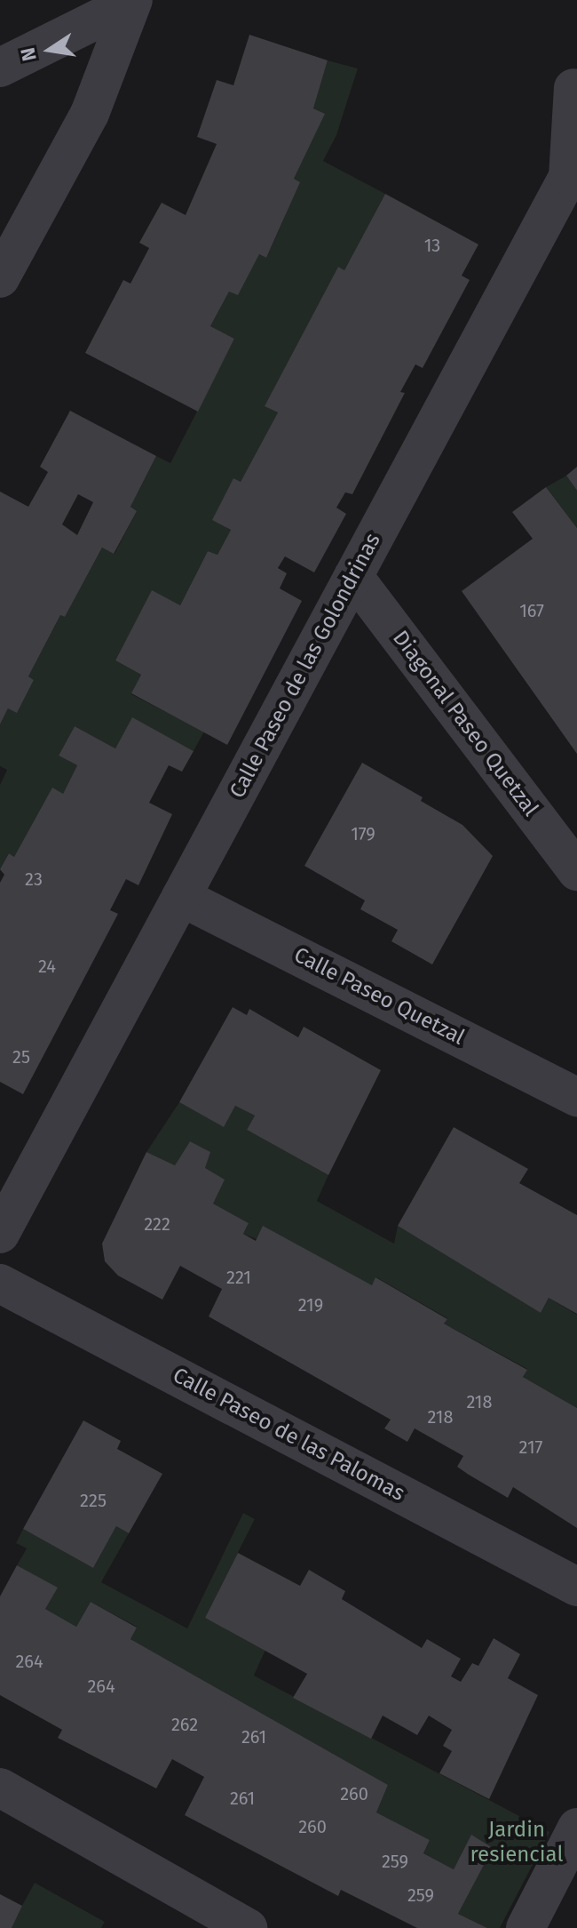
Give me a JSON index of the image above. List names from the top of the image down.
{
  "streets": {
    "street": [
      "Calle Paseo de las Golondrinas",
      "Diagonal Paseo Quetzal",
      "Calle Paseo Quetzal",
      "Calle Paseo de las Palomas"
    ]
  },
  "crossings": [
    ["Calle Paseo de las Golondrinas", "Diagonal Paseo Quetzal"],
    ["Calle Paseo de las Golondrinas", "Calle Paseo Quetzal"]
  ],
  "parks": ["Jardin resiencial"],
  "house_numbers": [
    "13",
    "167",
    "179",
    "23",
    "24",
    "25",
    "222",
    "221",
    "219",
    "218",
    "218",
    "217",
    "225",
    "264",
    "264",
    "262",
    "261",
    "260",
    "261",
    "260",
    "259",
    "259"
  ],
  "north": "left"
}
